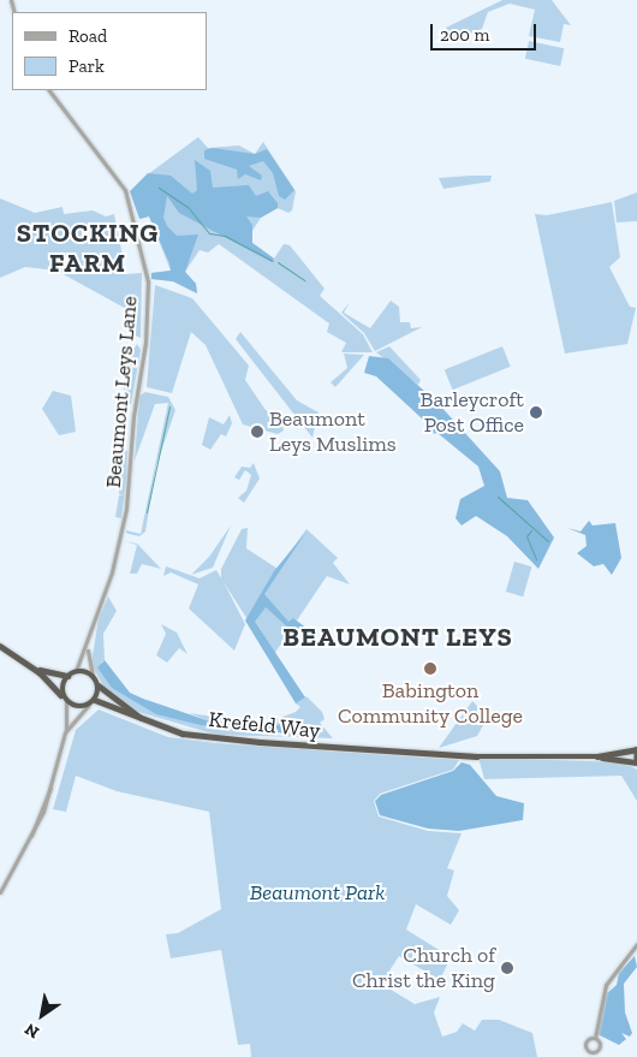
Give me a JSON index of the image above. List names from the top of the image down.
{
  "streets": {
    "highway": ["Krefeld Way"],
    "street": ["Beaumont Leys Lane"]
  },
  "crossings": [
    ["Beaumont Leys Lane", "Krefeld Way"]
  ],
  "districts": ["STOCKING FARM", "BEAUMONT LEYS"],
  "parks": ["Beaumont Park"],
  "places": [
    "Barleycroft Post Office",
    "Beaumont Leys Muslims",
    "Babington Community College",
    "Church of Christ the King"
  ],
  "legend": ["Road", "Park"],
  "scale_bar": "200 m",
  "north": "bottom left"
}
